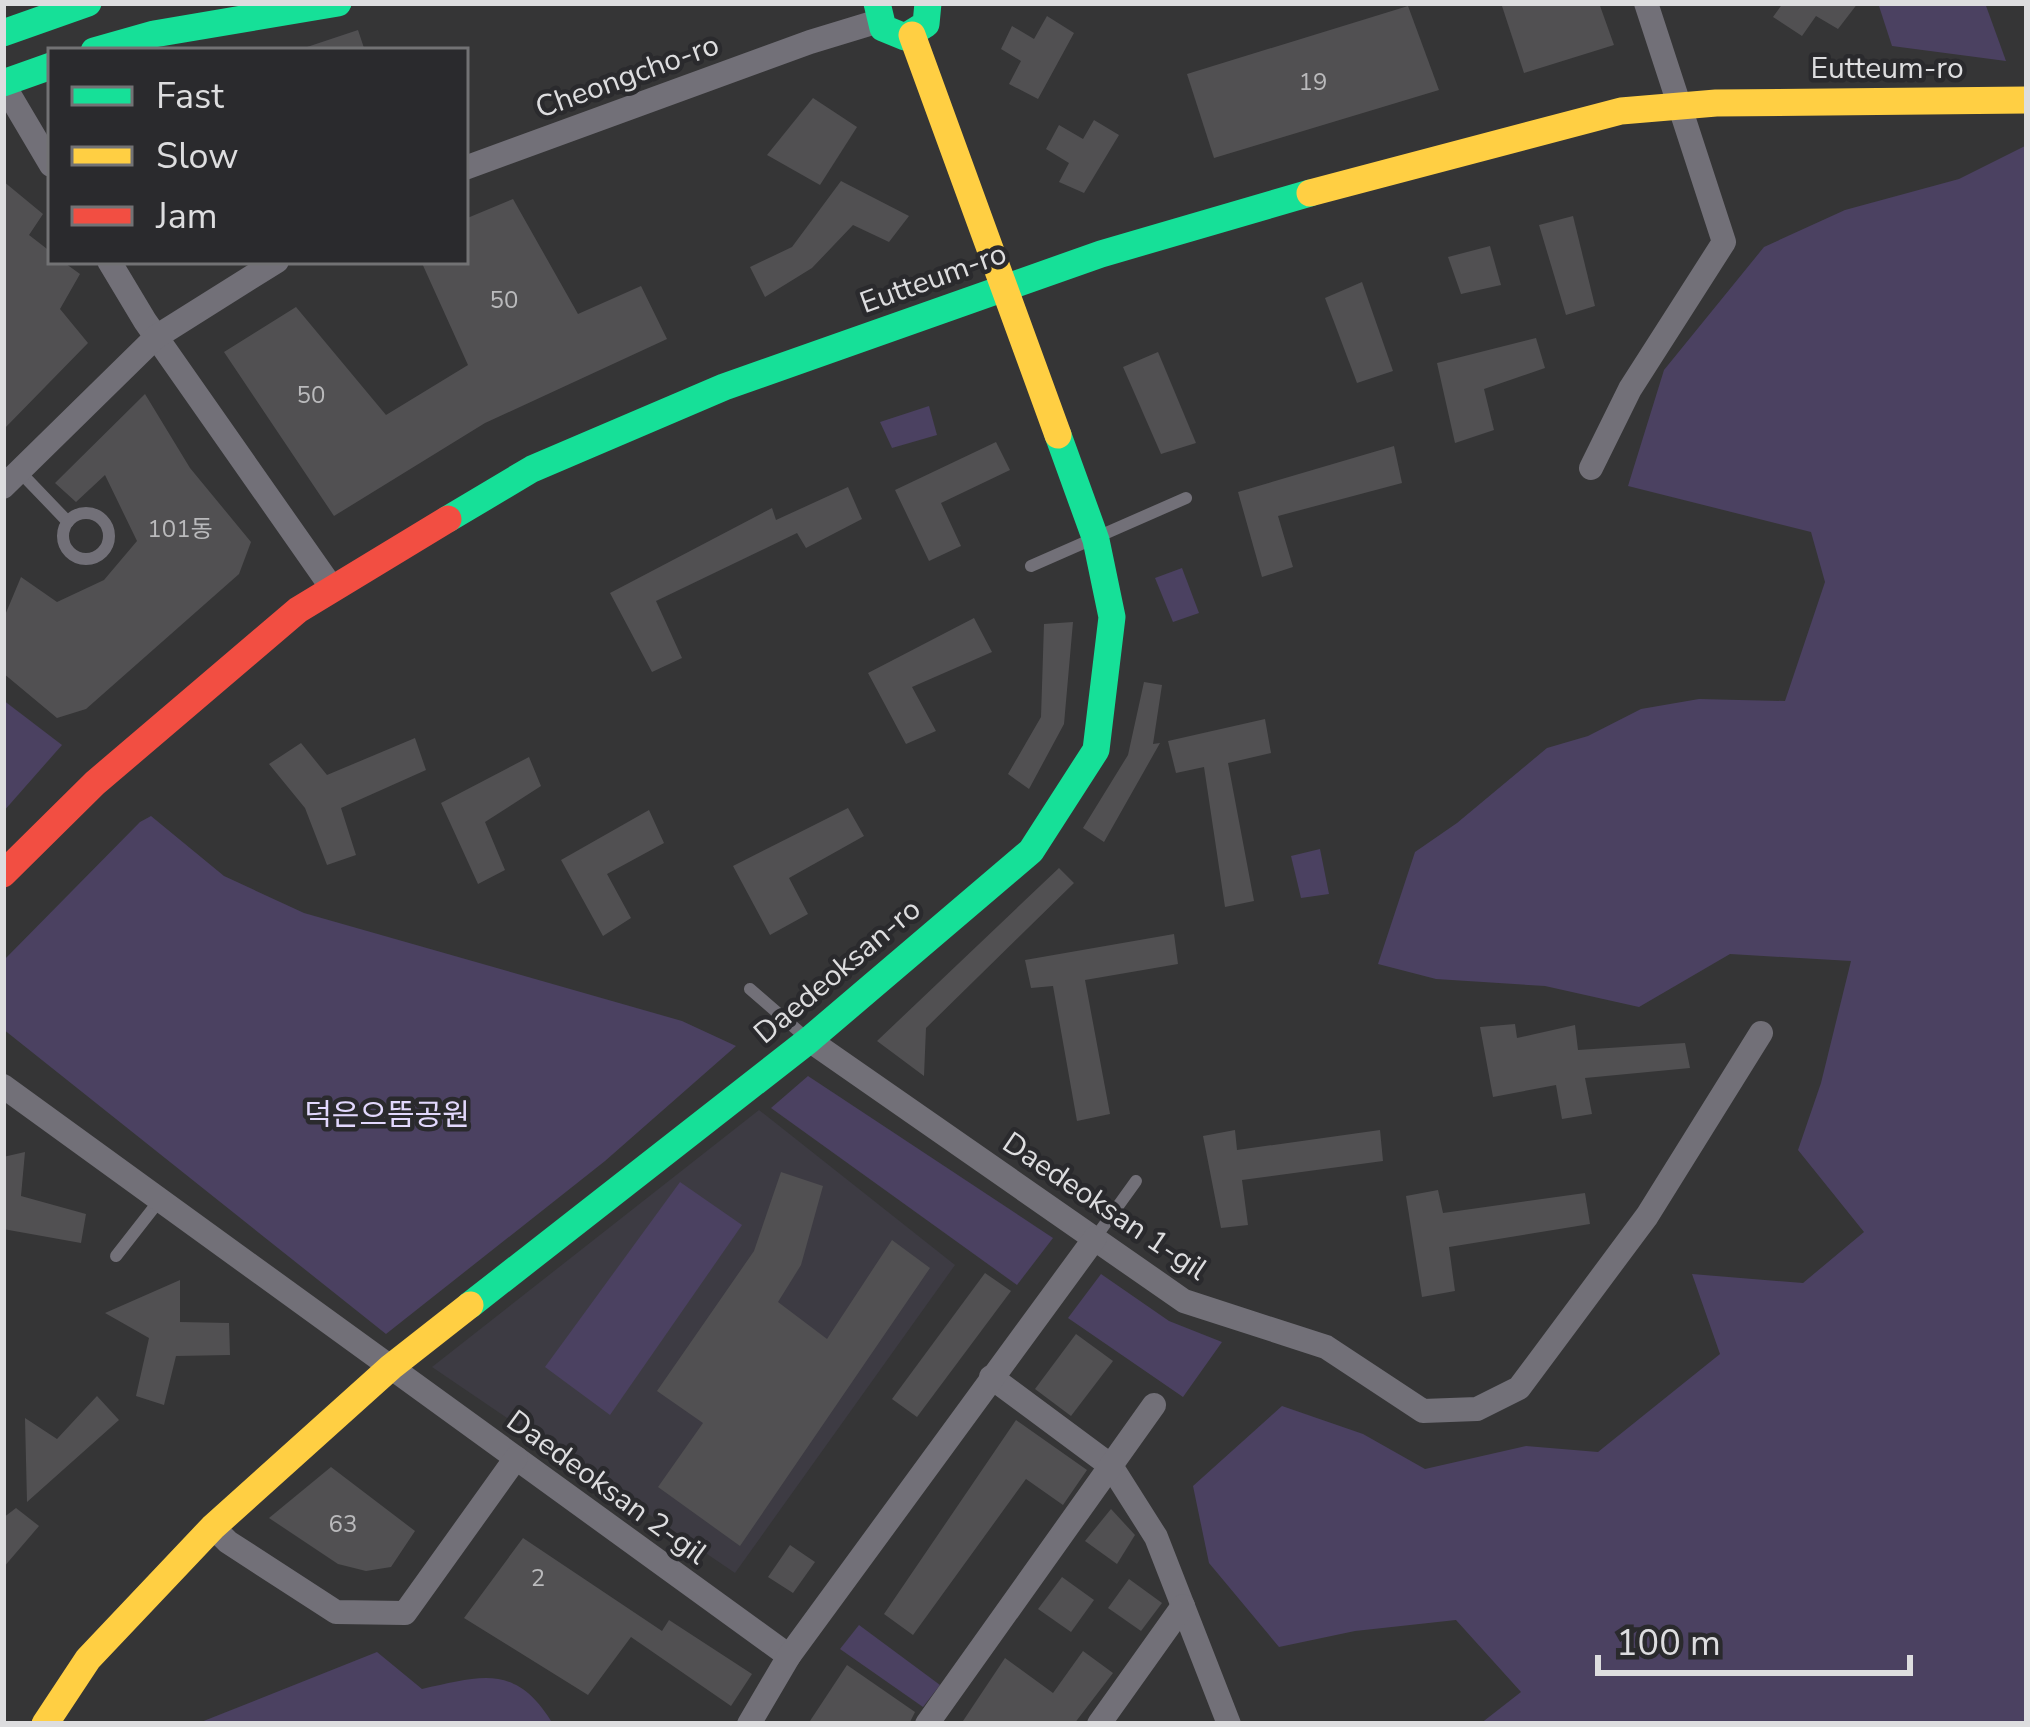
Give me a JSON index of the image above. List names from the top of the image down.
{
  "streets": {
    "main road": ["Eutteum-ro", "Daedeoksan-ro"],
    "street": ["Cheongcho-ro", "Daedeoksan 1-gil", "Daedeoksan 2-gil"]
  },
  "crossings": [
    ["Eutteum-ro", "Daedeoksan-ro"],
    ["Daedeoksan-ro", "Daedeoksan 1-gil"],
    ["Daedeoksan-ro", "Daedeoksan 2-gil"]
  ],
  "parks": ["덕은으뜸공원"],
  "house_numbers": [
    "19",
    "50",
    "50",
    "101동",
    "63",
    "2"
  ],
  "legend": ["Fast", "Slow", "Jam"],
  "scale_bar": "100 m"
}
